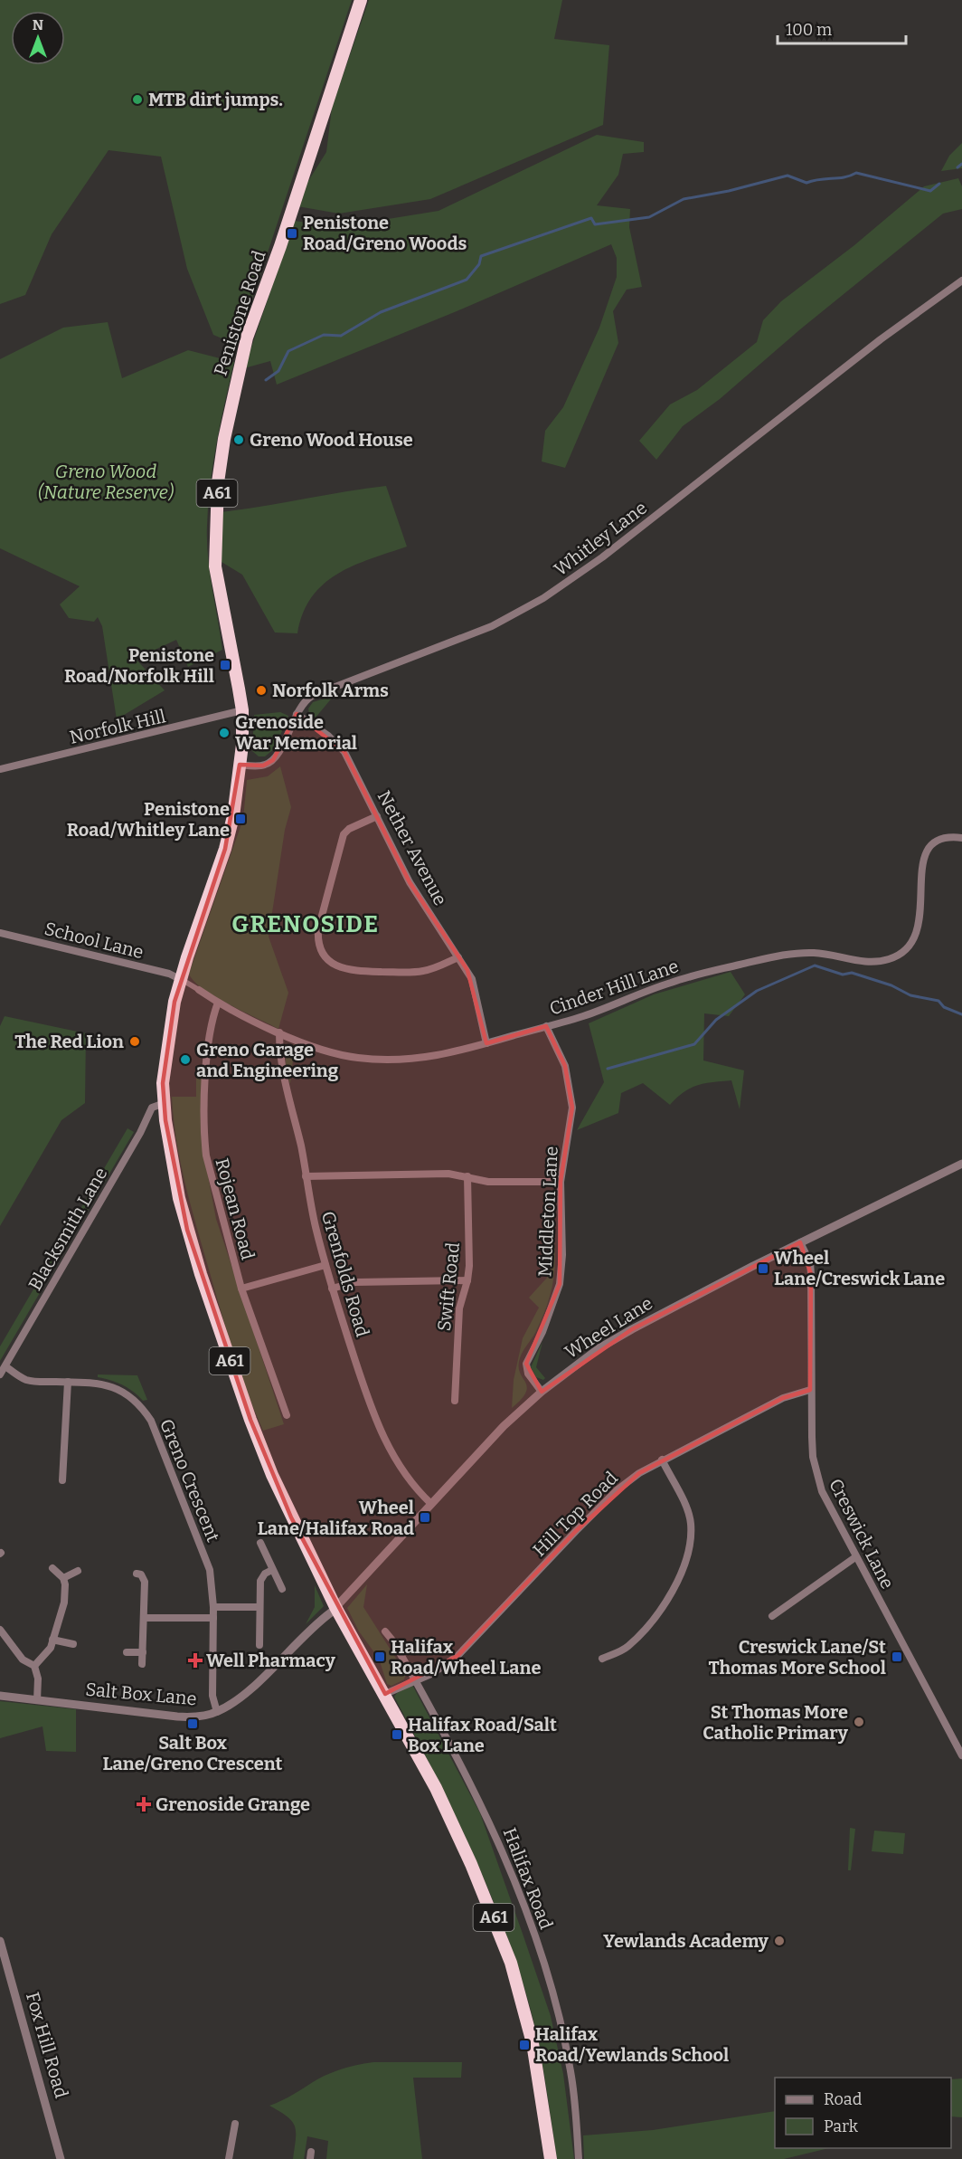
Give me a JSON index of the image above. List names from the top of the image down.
{
  "streets": {
    "highway": ["Penistone Road", "A61"],
    "street": [
      "Whitley Lane",
      "Norfolk Hill",
      "Nether Avenue",
      "School Lane",
      "Cinder Hill Lane",
      "Rojean Road",
      "Middleton Lane",
      "Blacksmith Lane",
      "Grenfolds Road",
      "Swift Road",
      "Wheel Lane",
      "Greno Crescent",
      "Hill Top Road",
      "Creswick Lane",
      "Salt Box Lane",
      "Halifax Road",
      "Fox Hill Road"
    ]
  },
  "crossings": [
    ["Penistone Road", "A61"],
    ["Penistone Road", "Norfolk Hill"],
    ["A61", "Whitley Lane"],
    ["A61", "Norfolk Hill"],
    ["A61", "School Lane"],
    ["A61", "Blacksmith Lane"],
    ["A61", "Wheel Lane"],
    ["A61", "Hill Top Road"],
    ["A61", "Salt Box Lane"],
    ["Whitley Lane", "Nether Avenue"],
    ["Nether Avenue", "Cinder Hill Lane"],
    ["Cinder Hill Lane", "Rojean Road"],
    ["Cinder Hill Lane", "Middleton Lane"],
    ["Cinder Hill Lane", "Grenfolds Road"],
    ["Middleton Lane", "Wheel Lane"],
    ["Blacksmith Lane", "Greno Crescent"],
    ["Grenfolds Road", "Wheel Lane"],
    ["Wheel Lane", "Creswick Lane"],
    ["Wheel Lane", "Salt Box Lane"],
    ["Greno Crescent", "Salt Box Lane"],
    ["Hill Top Road", "Creswick Lane"],
    ["Hill Top Road", "Halifax Road"]
  ],
  "districts": ["GRENOSIDE"],
  "parks": ["Greno Wood (Nature Reserve)"],
  "places": {
    "other": [
      "MTB dirt jumps.",
      "Greno Wood House",
      "Norfolk Arms",
      "Grenoside War Memorial",
      "The Red Lion",
      "Greno Garage and Engineering",
      "St Thomas More Catholic Primary",
      "Yewlands Academy"
    ],
    "transit": [
      "Penistone Road/Greno Woods",
      "Penistone Road/Norfolk Hill",
      "Penistone Road/Whitley Lane",
      "Wheel Lane/Creswick Lane",
      "Wheel Lane/Halifax Road",
      "Halifax Road/Wheel Lane",
      "Creswick Lane/St Thomas More School",
      "Salt Box Lane/Greno Crescent",
      "Halifax Road/Salt Box Lane",
      "Halifax Road/Yewlands School"
    ],
    "health": ["Well Pharmacy", "Grenoside Grange"]
  },
  "legend": ["Road", "Park"],
  "scale_bar": "100 m",
  "north": "top"
}
